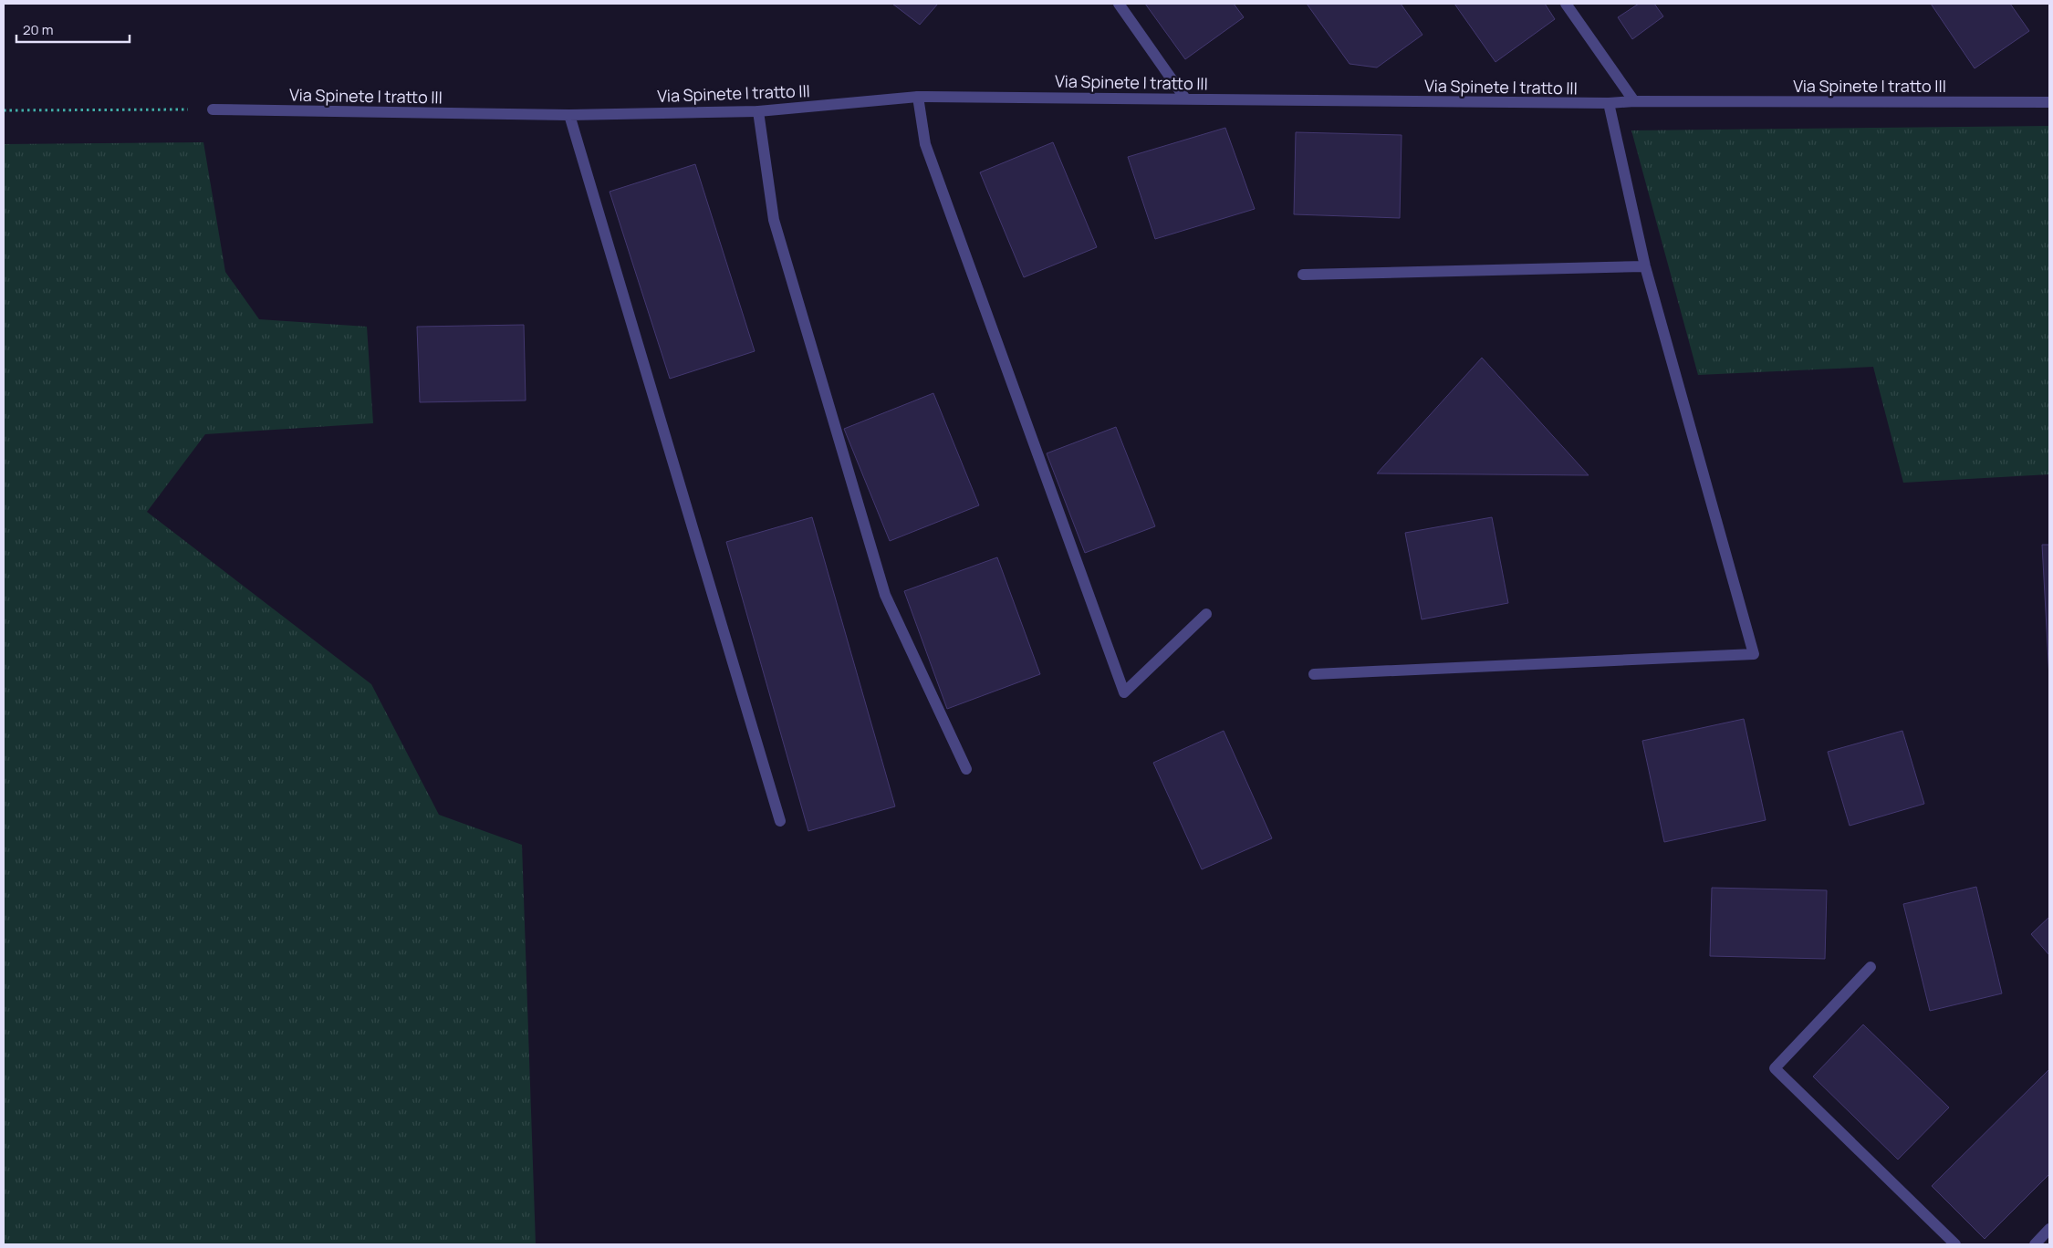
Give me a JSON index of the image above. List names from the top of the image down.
{
  "streets": {
    "street": ["Via Spinete I tratto III"]
  },
  "scale_bar": "20 m"
}
